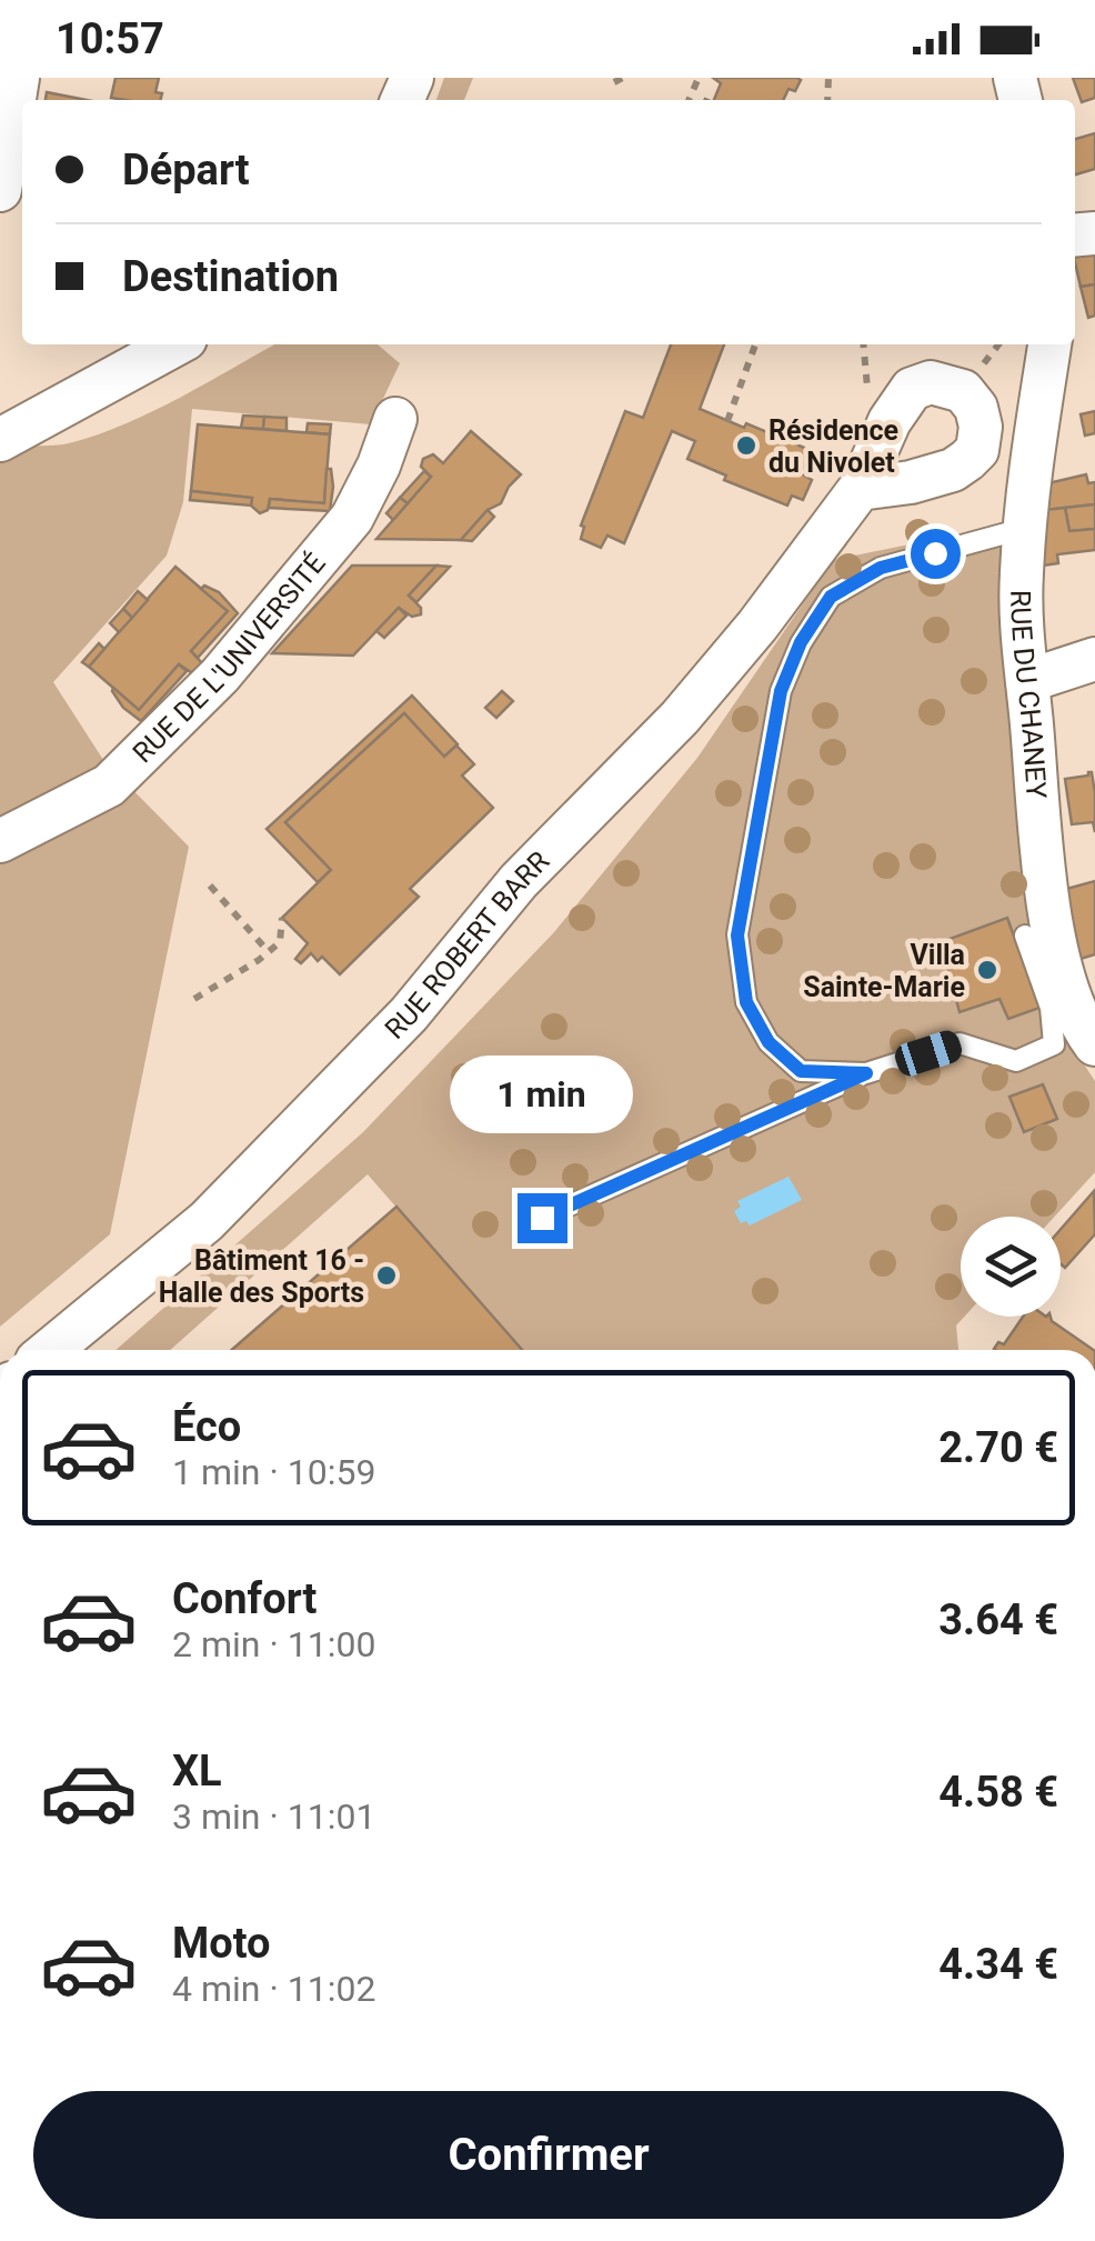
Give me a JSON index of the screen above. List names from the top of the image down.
{
  "streets": {
    "street": ["RUE DE L'UNIVERSITÉ", "RUE DU CHANEY", "RUE ROBERT BARR"]
  },
  "places": ["Résidence du Nivolet", "Villa Sainte-Marie", "Bâtiment 16 - Halle des Sports"],
  "page": {
    "status": "10:57",
    "banner": ["Départ", "Destination"],
    "bubble": "1 min",
    "list": [
      {
        "name": "Éco",
        "note": "1 min · 10:59",
        "value": "2.70 €"
      },
      {
        "name": "Confort",
        "note": "2 min · 11:00",
        "value": "3.64 €"
      },
      {
        "name": "XL",
        "note": "3 min · 11:01",
        "value": "4.58 €"
      },
      {
        "name": "Moto",
        "note": "4 min · 11:02",
        "value": "4.34 €"
      }
    ],
    "buttons": "Confirmer"
  }
}
